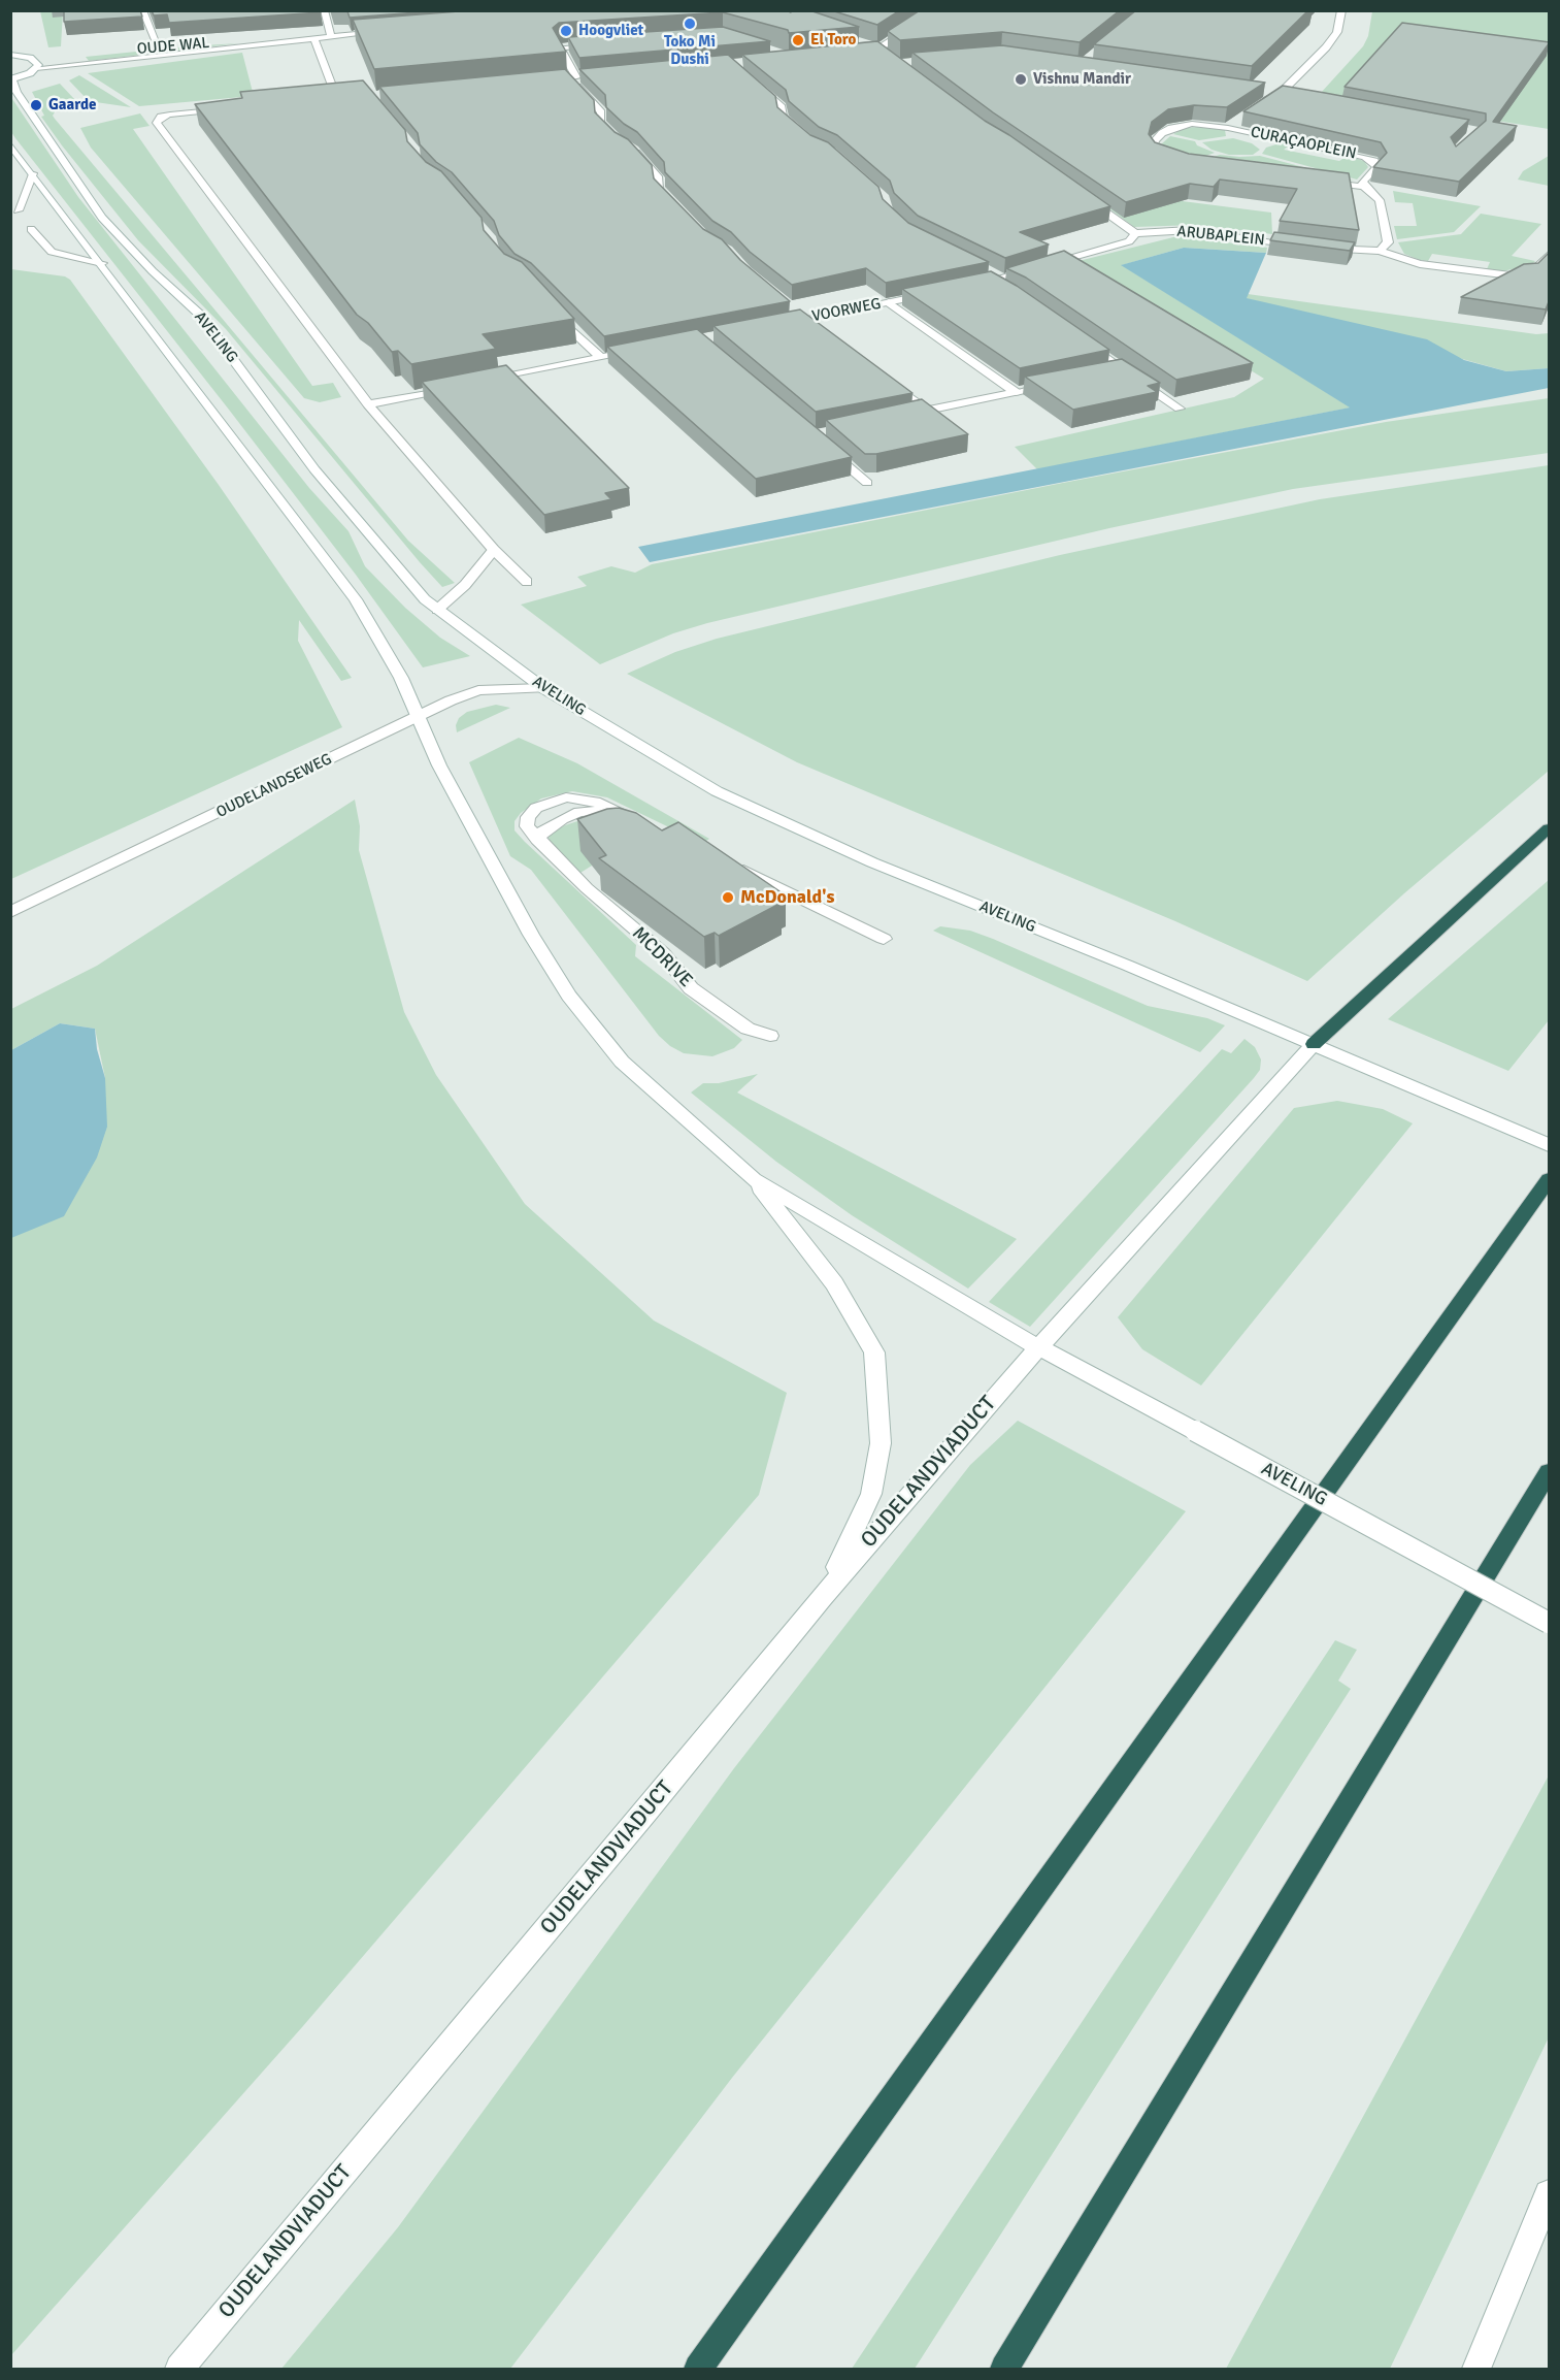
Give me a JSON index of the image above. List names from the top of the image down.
{
  "streets": {
    "street": [
      "OUDE WAL",
      "CURAÇAOPLEIN",
      "ARUBAPLEIN",
      "VOORWEG",
      "AVELING",
      "OUDELANDSEWEG",
      "MCDRIVE",
      "OUDELANDVIADUCT"
    ]
  },
  "crossings": [
    ["AVELING", "OUDELANDSEWEG"],
    ["AVELING", "OUDELANDVIADUCT"]
  ],
  "places": [
    "Toko Mi Dushi",
    "Hoogvliet",
    "El Toro",
    "Vishnu Mandir",
    "Gaarde",
    "McDonald's"
  ]
}
